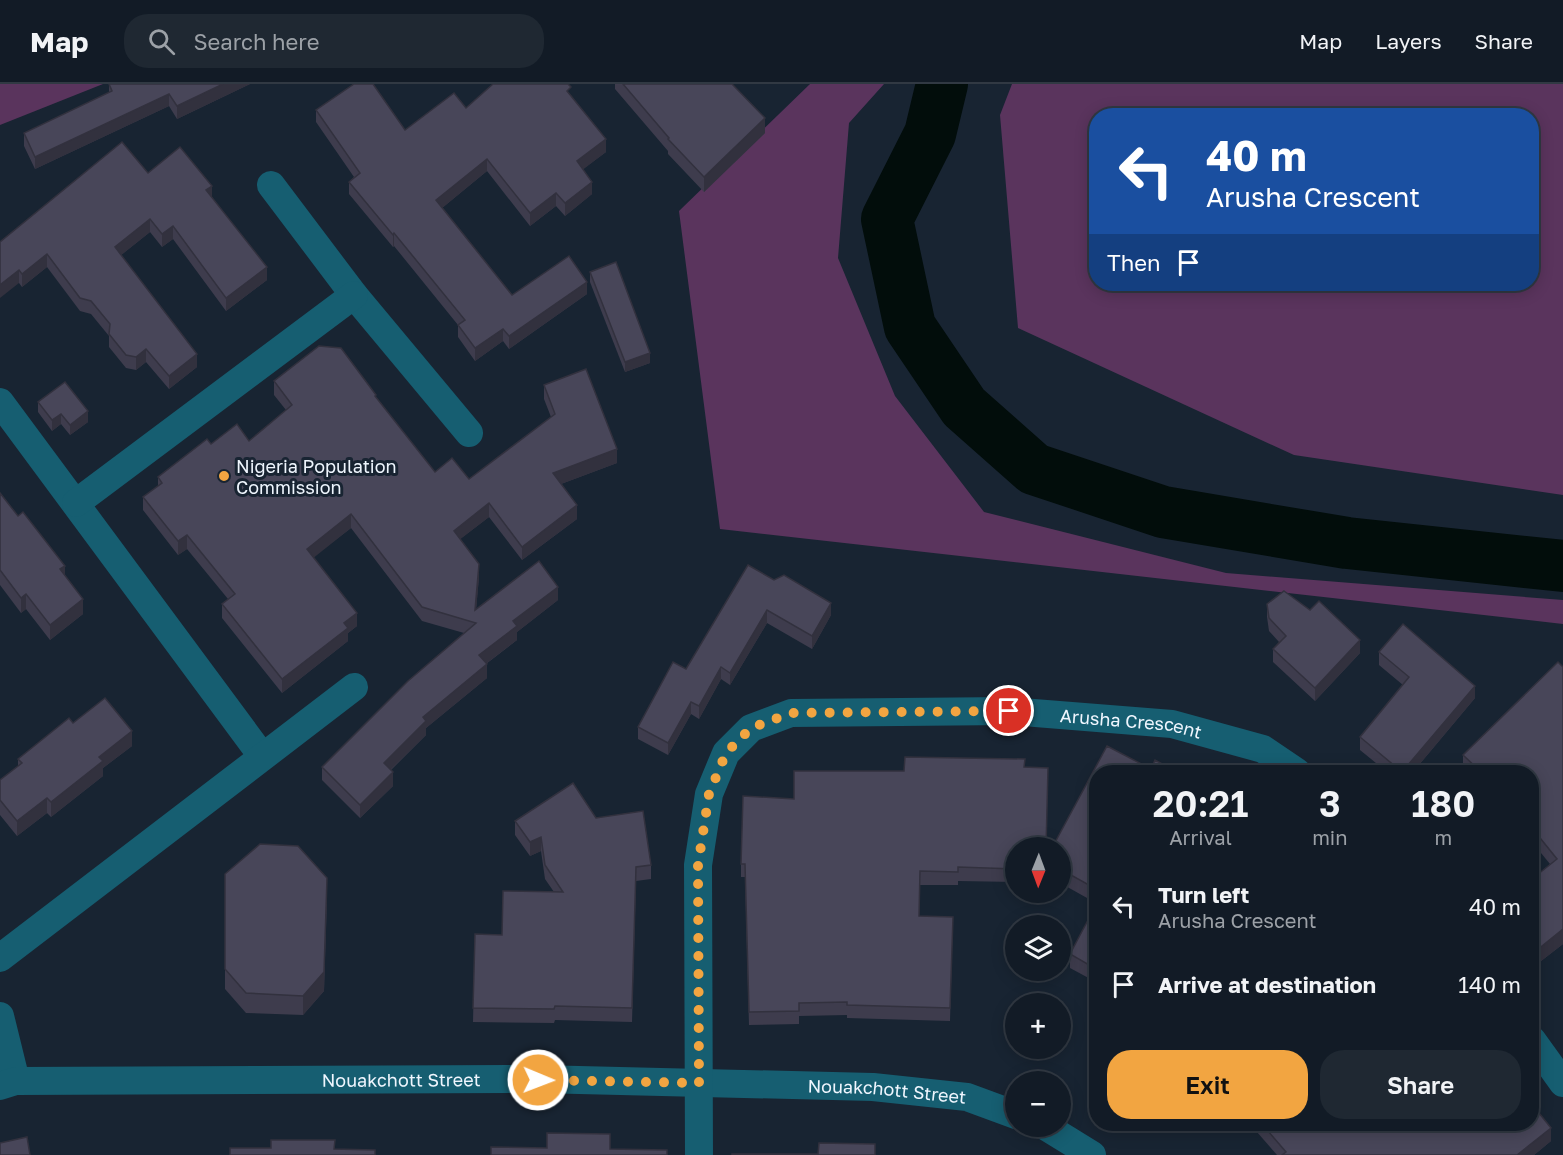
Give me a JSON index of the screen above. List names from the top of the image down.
{
  "streets": {
    "street": ["Arusha Crescent", "Nouakchott Street"]
  },
  "crossings": [
    ["Arusha Crescent", "Nouakchott Street"]
  ],
  "places": ["Nigeria Population Commission"],
  "north": "bottom",
  "page": {
    "header": "Map",
    "search": "Search here",
    "nav": ["Map", "Layers", "Share"],
    "turn": ["40 m", "Arusha Crescent"],
    "then": "Then",
    "eta": [
      "20:21",
      "Arrival",
      "3",
      "min",
      "180",
      "m"
    ],
    "map_buttons": ["+", "−"],
    "list": [
      {
        "name": "Turn left",
        "note": "Arusha Crescent",
        "value": "40 m"
      },
      {
        "name": "Arrive at destination",
        "value": "140 m"
      }
    ],
    "buttons": ["Exit", "Share"]
  }
}
